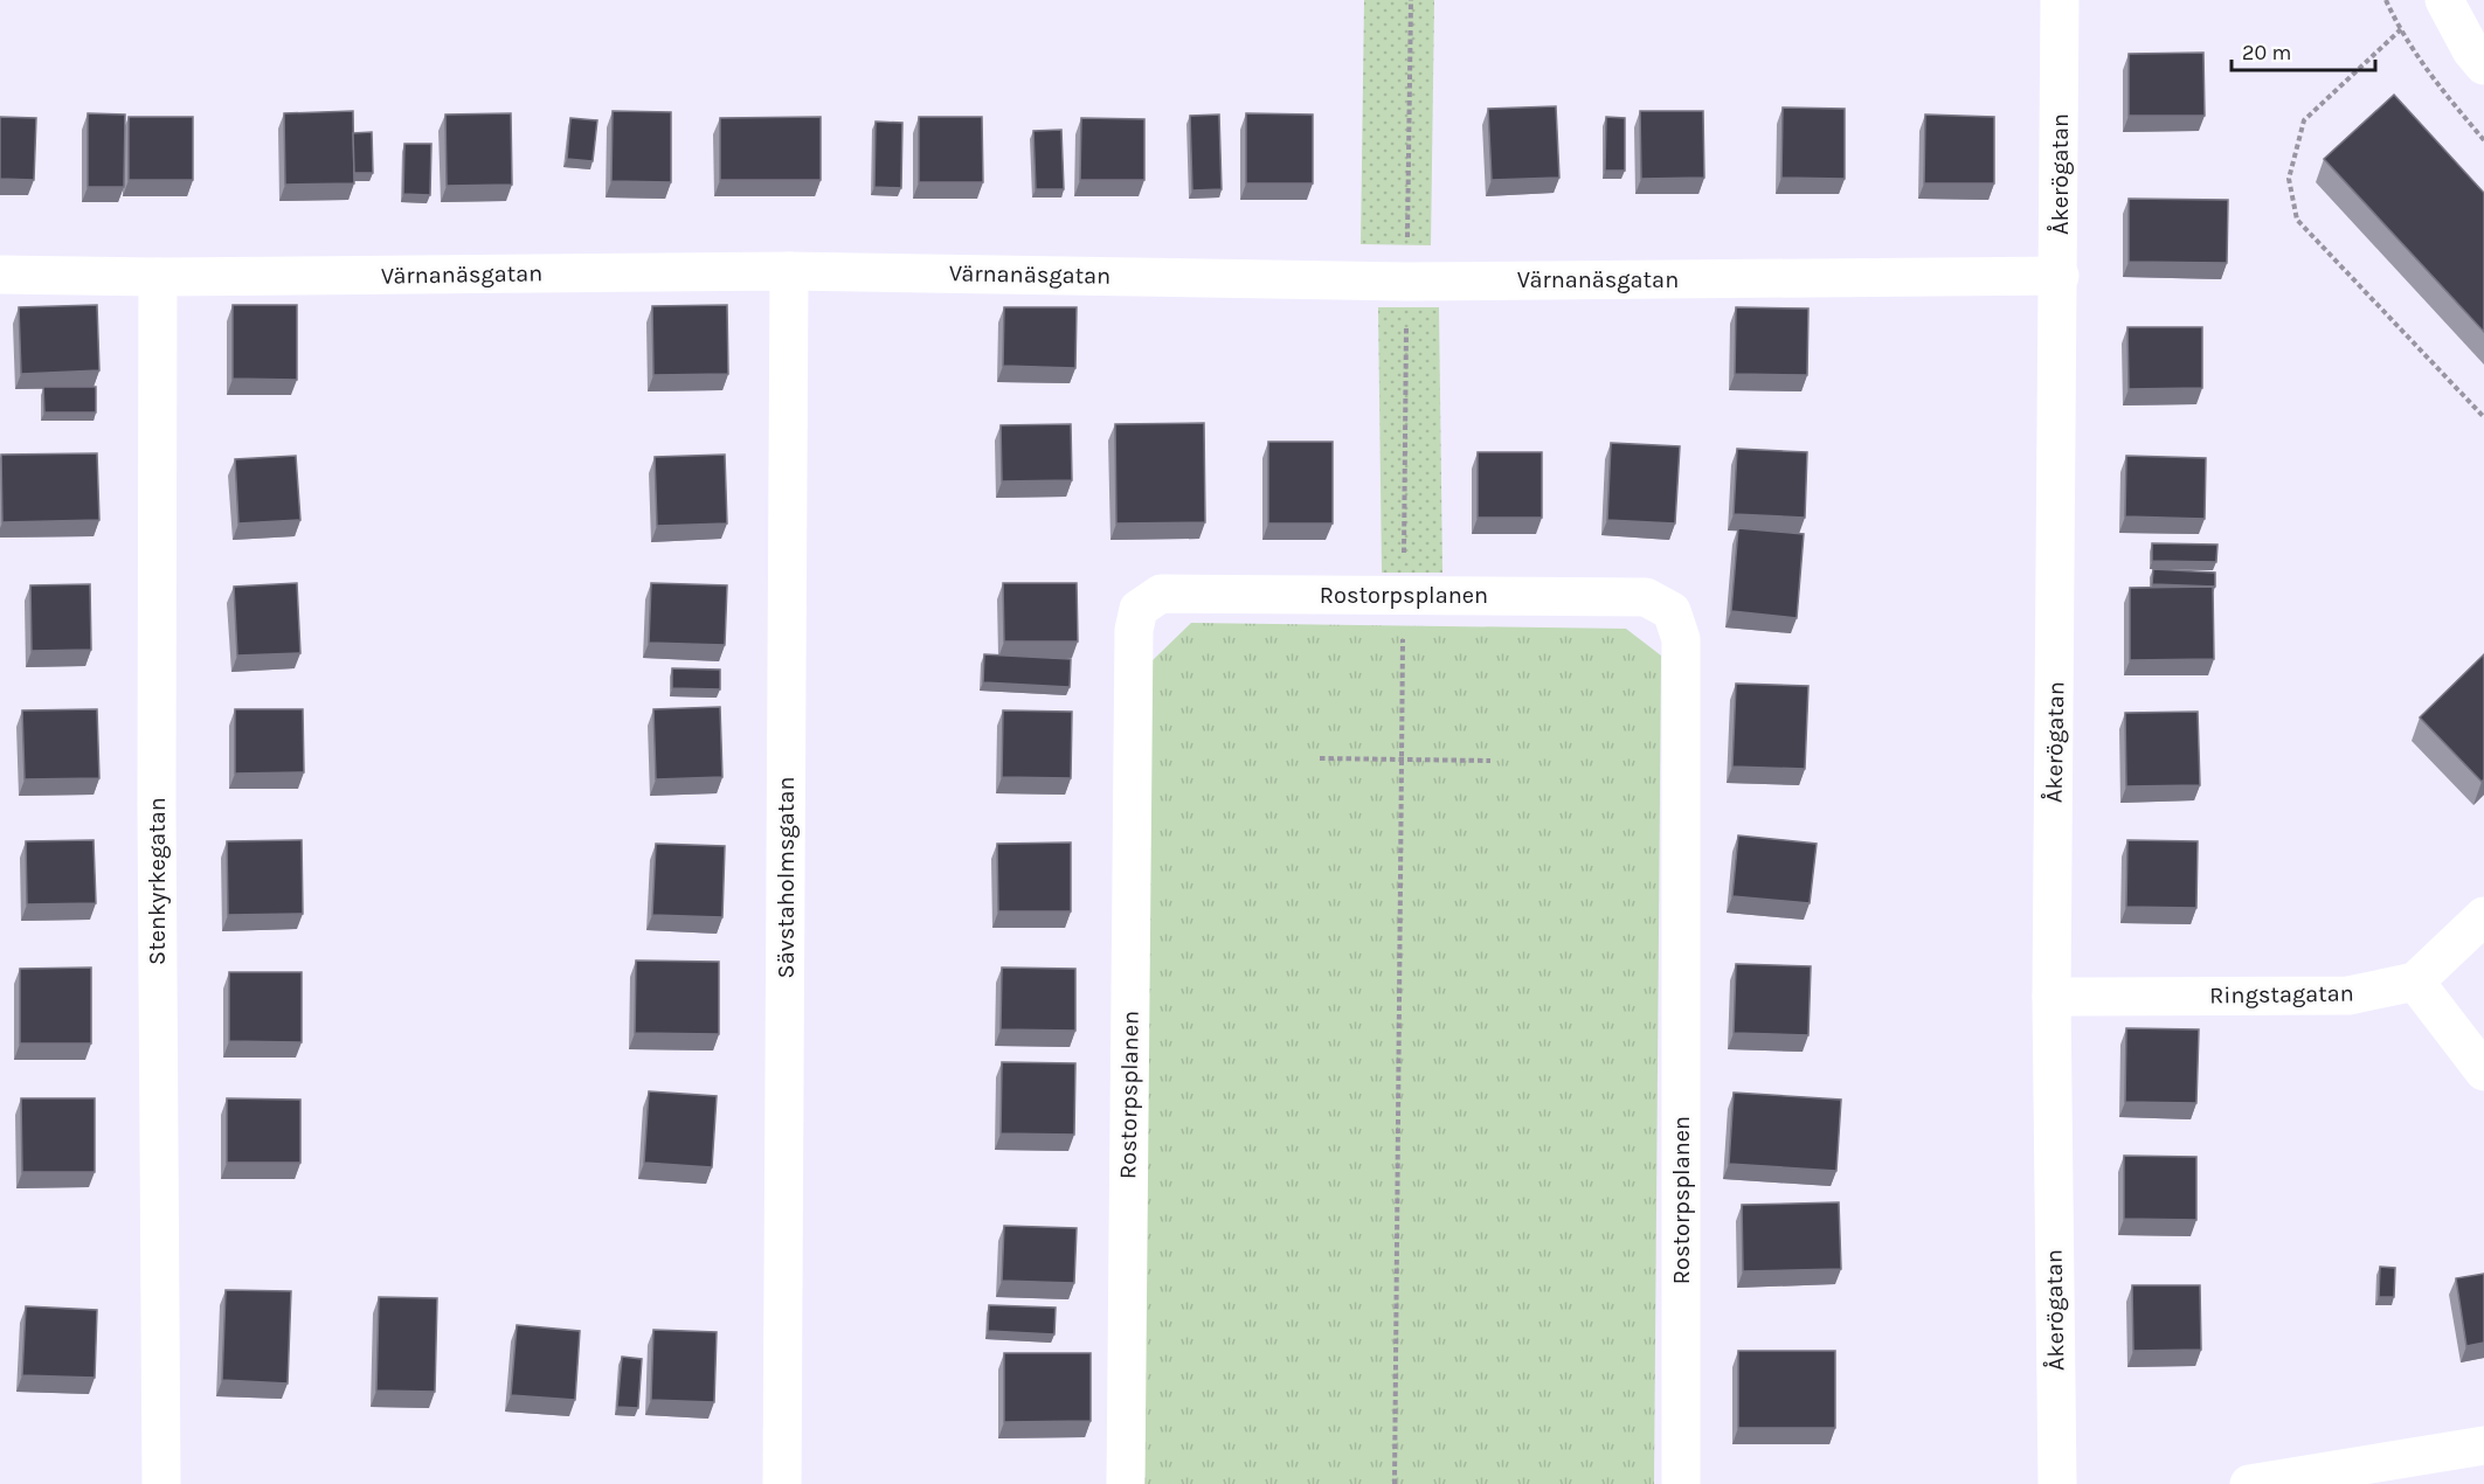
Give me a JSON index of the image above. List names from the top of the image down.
{
  "streets": {
    "street": [
      "Åkerögatan",
      "Värnanäsgatan",
      "Rostorpsplanen",
      "Sävstaholmsgatan",
      "Stenkyrkegatan",
      "Ringstagatan"
    ]
  },
  "crossings": [
    ["Åkerögatan", "Värnanäsgatan"],
    ["Åkerögatan", "Ringstagatan"],
    ["Värnanäsgatan", "Sävstaholmsgatan"],
    ["Värnanäsgatan", "Stenkyrkegatan"]
  ],
  "scale_bar": "20 m"
}
